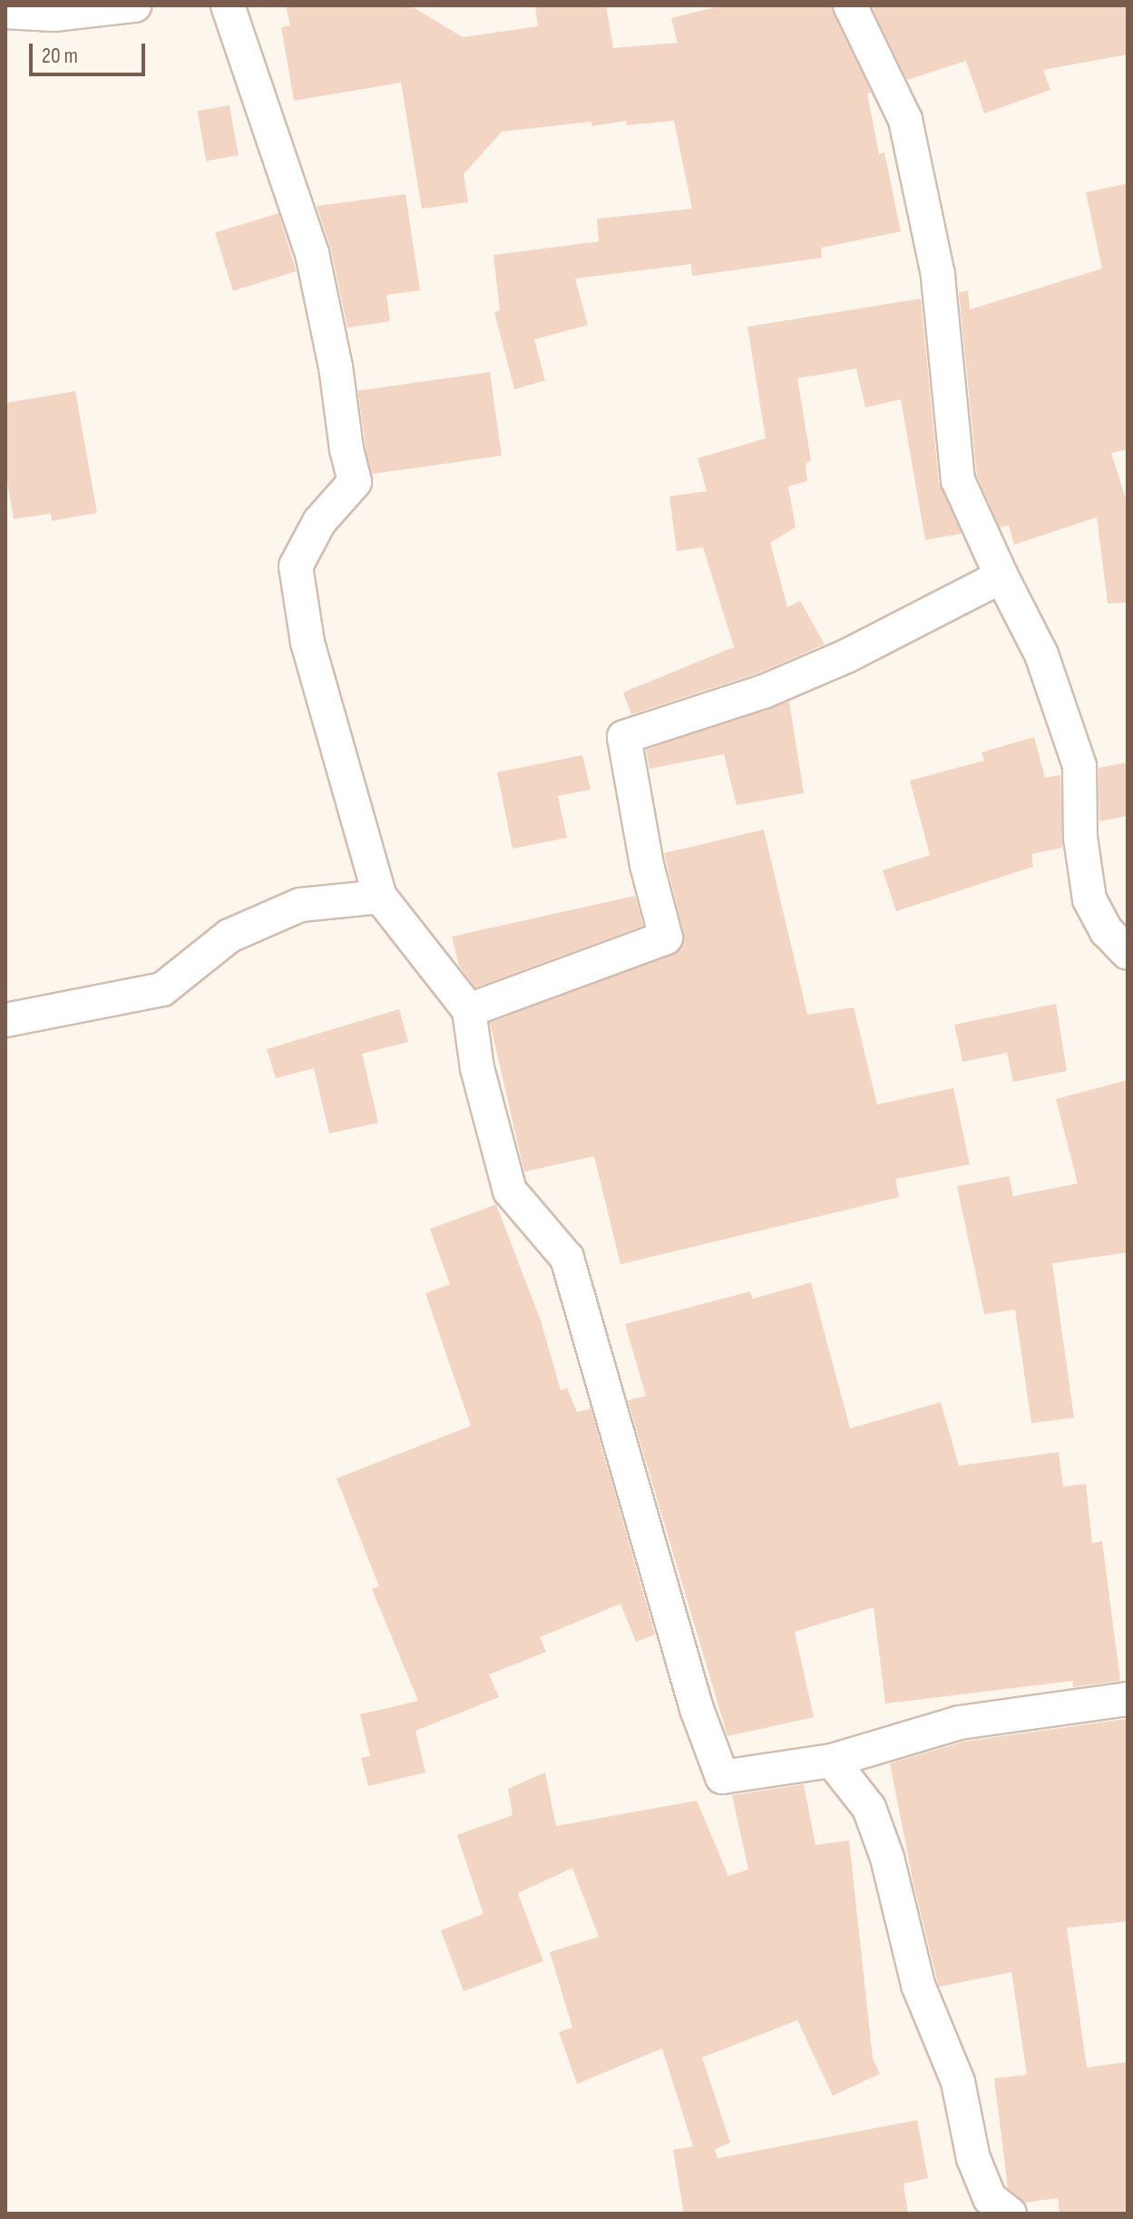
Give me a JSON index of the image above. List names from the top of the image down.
{
  "scale_bar": "20 m"
}
